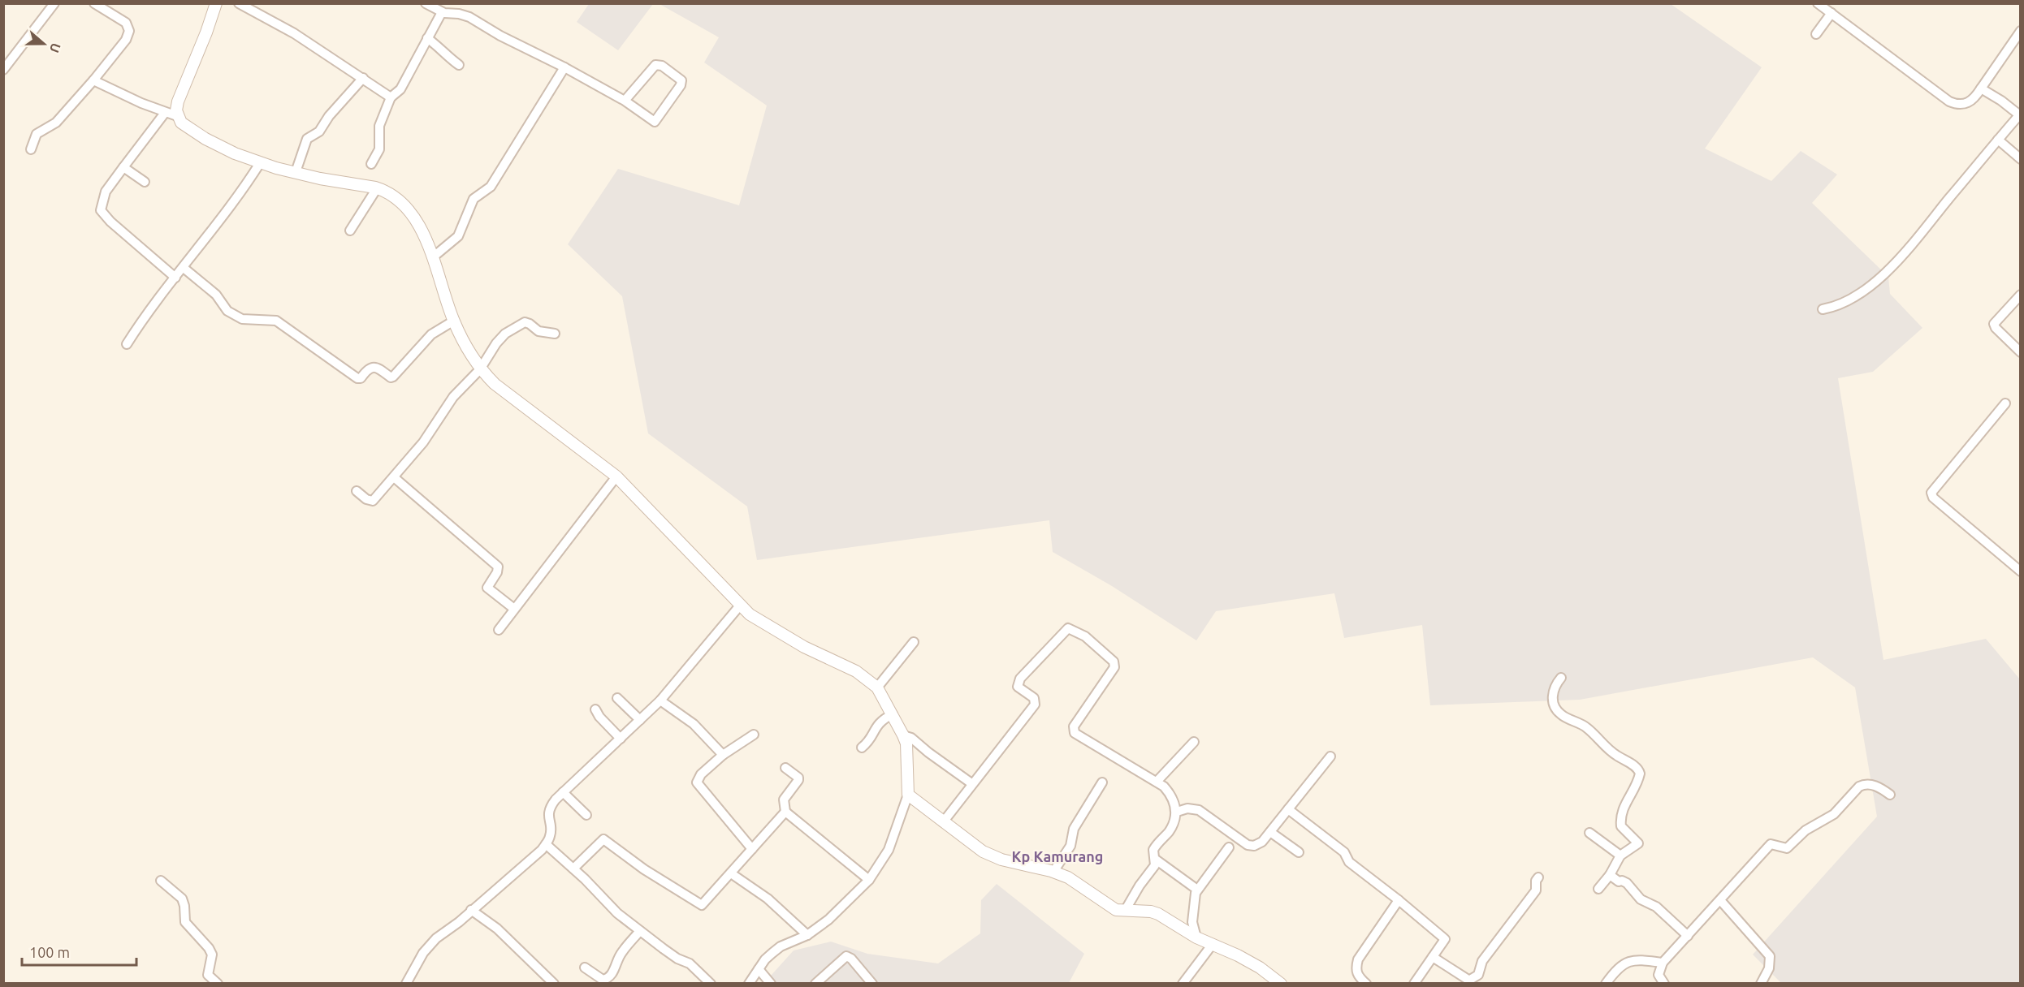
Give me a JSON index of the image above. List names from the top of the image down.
{
  "districts": ["Kp Kamurang"],
  "scale_bar": "100 m",
  "north": "right"
}
